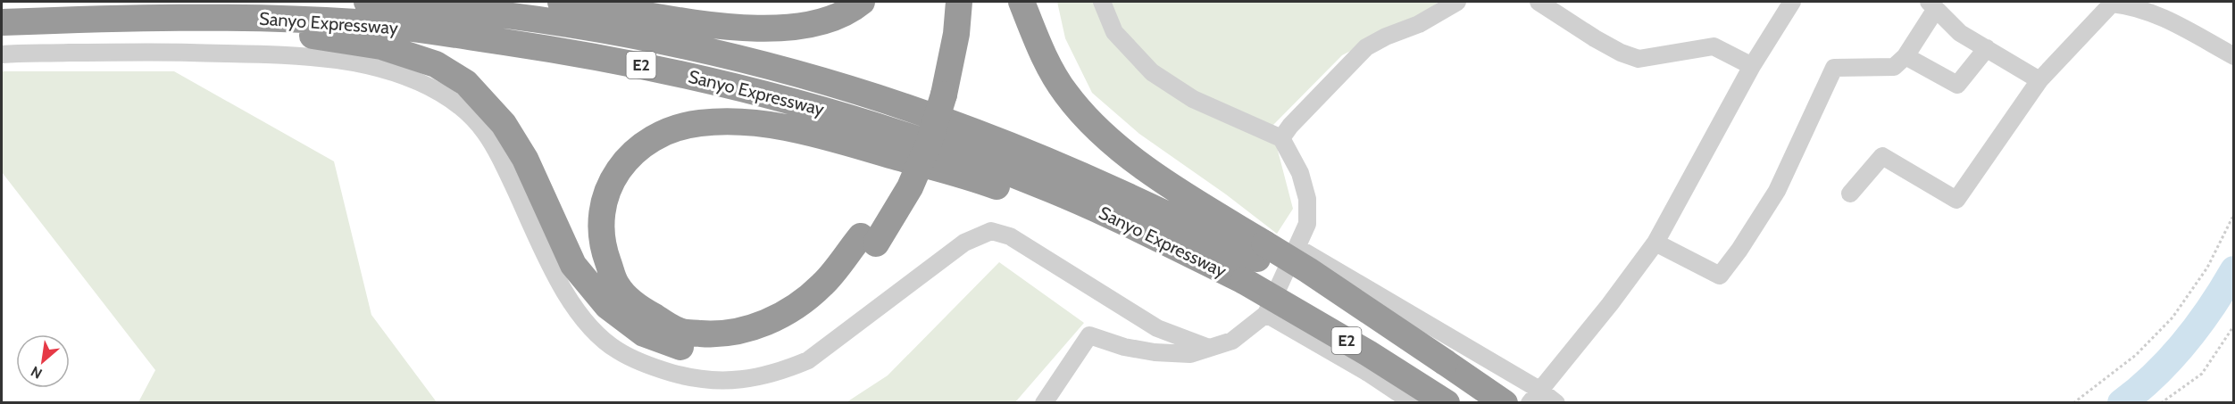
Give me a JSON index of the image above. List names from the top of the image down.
{
  "streets": {
    "highway": ["Sanyo Expressway", "E2"]
  },
  "north": "bottom left"
}
